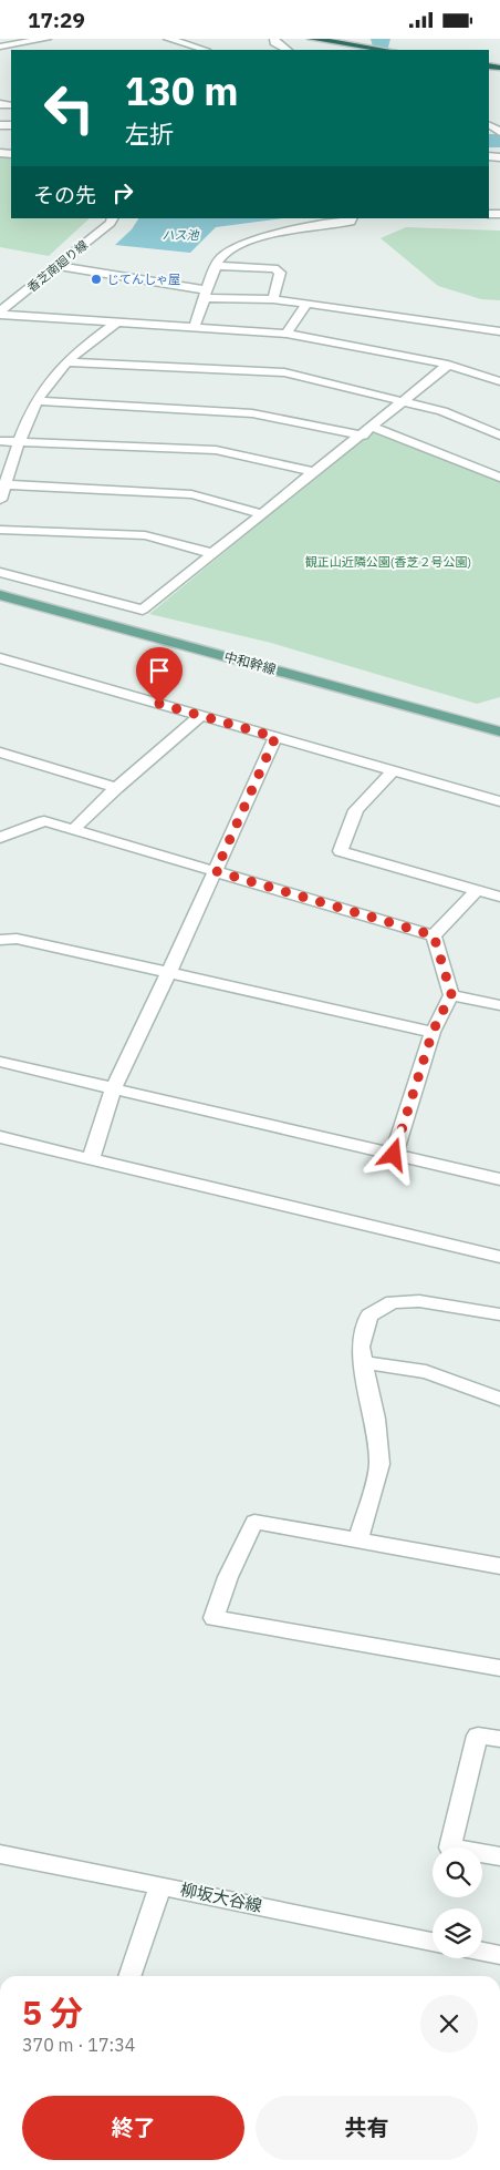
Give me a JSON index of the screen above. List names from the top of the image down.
{
  "streets": {
    "main road": ["中和幹線"],
    "street": ["香芝南廻り線", "柳坂大谷線"]
  },
  "water": ["ハス池"],
  "parks": ["観正山近隣公園(香芝２号公園)"],
  "places": ["じてんしゃ屋"],
  "page": {
    "status": "17:29",
    "turn": ["130 m", "左折"],
    "then": "その先",
    "heading": ["5 分", "370 m · 17:34"],
    "buttons": ["終了", "共有"]
  }
}
